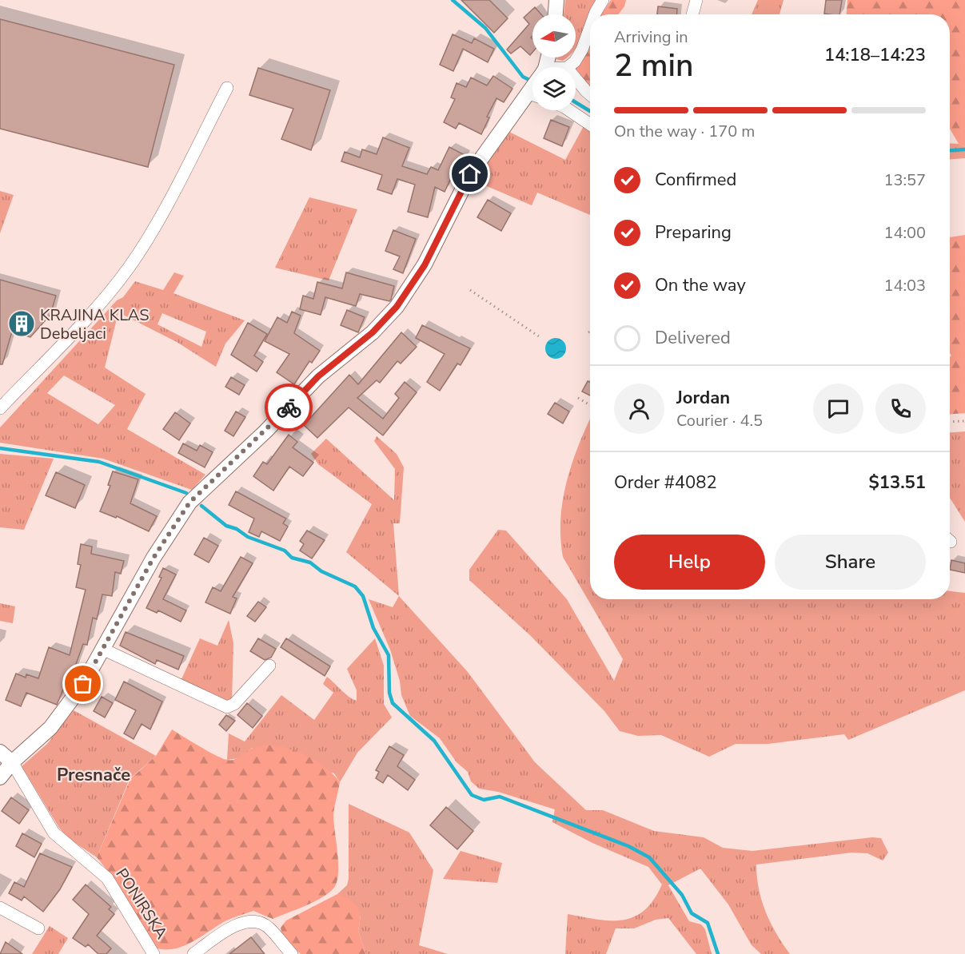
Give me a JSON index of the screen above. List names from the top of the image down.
{
  "streets": {
    "street": ["PONIRSKA"]
  },
  "districts": ["Presnače"],
  "places": {
    "building": ["KRAJINA KLAS Debeljaci"]
  },
  "north": "left",
  "page": {
    "heading": ["2 min", "Arriving in", "14:18–14:23"],
    "panel": [
      "Jordan",
      "Courier · 4.5",
      "Order #4082",
      "$13.51"
    ],
    "bar": "On the way · 170 m",
    "list": [
      ["Confirmed", "13:57"],
      ["Preparing", "14:00"],
      ["On the way", "14:03"],
      "Delivered"
    ],
    "buttons": ["Help", "Share"]
  }
}
